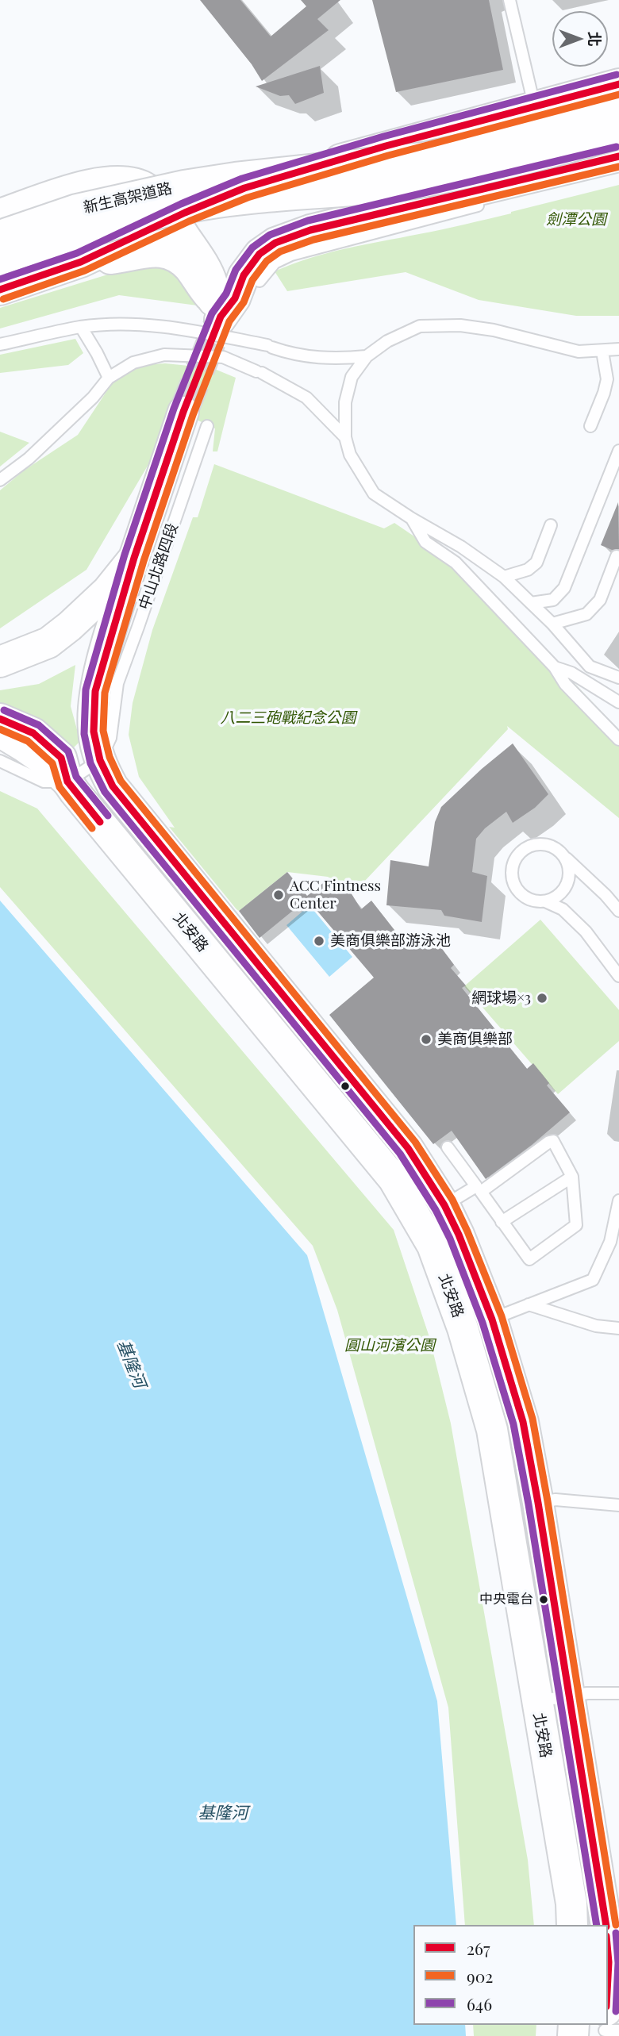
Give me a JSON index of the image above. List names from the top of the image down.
{
  "streets": {
    "main road": ["新生高架道路", "中山北路四段", "北安路"]
  },
  "crossings": [
    ["中山北路四段", "北安路"]
  ],
  "water": ["基隆河"],
  "parks": ["劍潭公園", "八二三砲戰紀念公園", "圓山河濱公園"],
  "places": [
    "ACC Fintness Center",
    "美商俱樂部游泳池",
    "網球場×3",
    "美商俱樂部",
    "中央電台"
  ],
  "lines": ["transit line 646", "transit line 267", "transit line 902"],
  "legend": ["267", "902", "646"],
  "north": "right"
}
